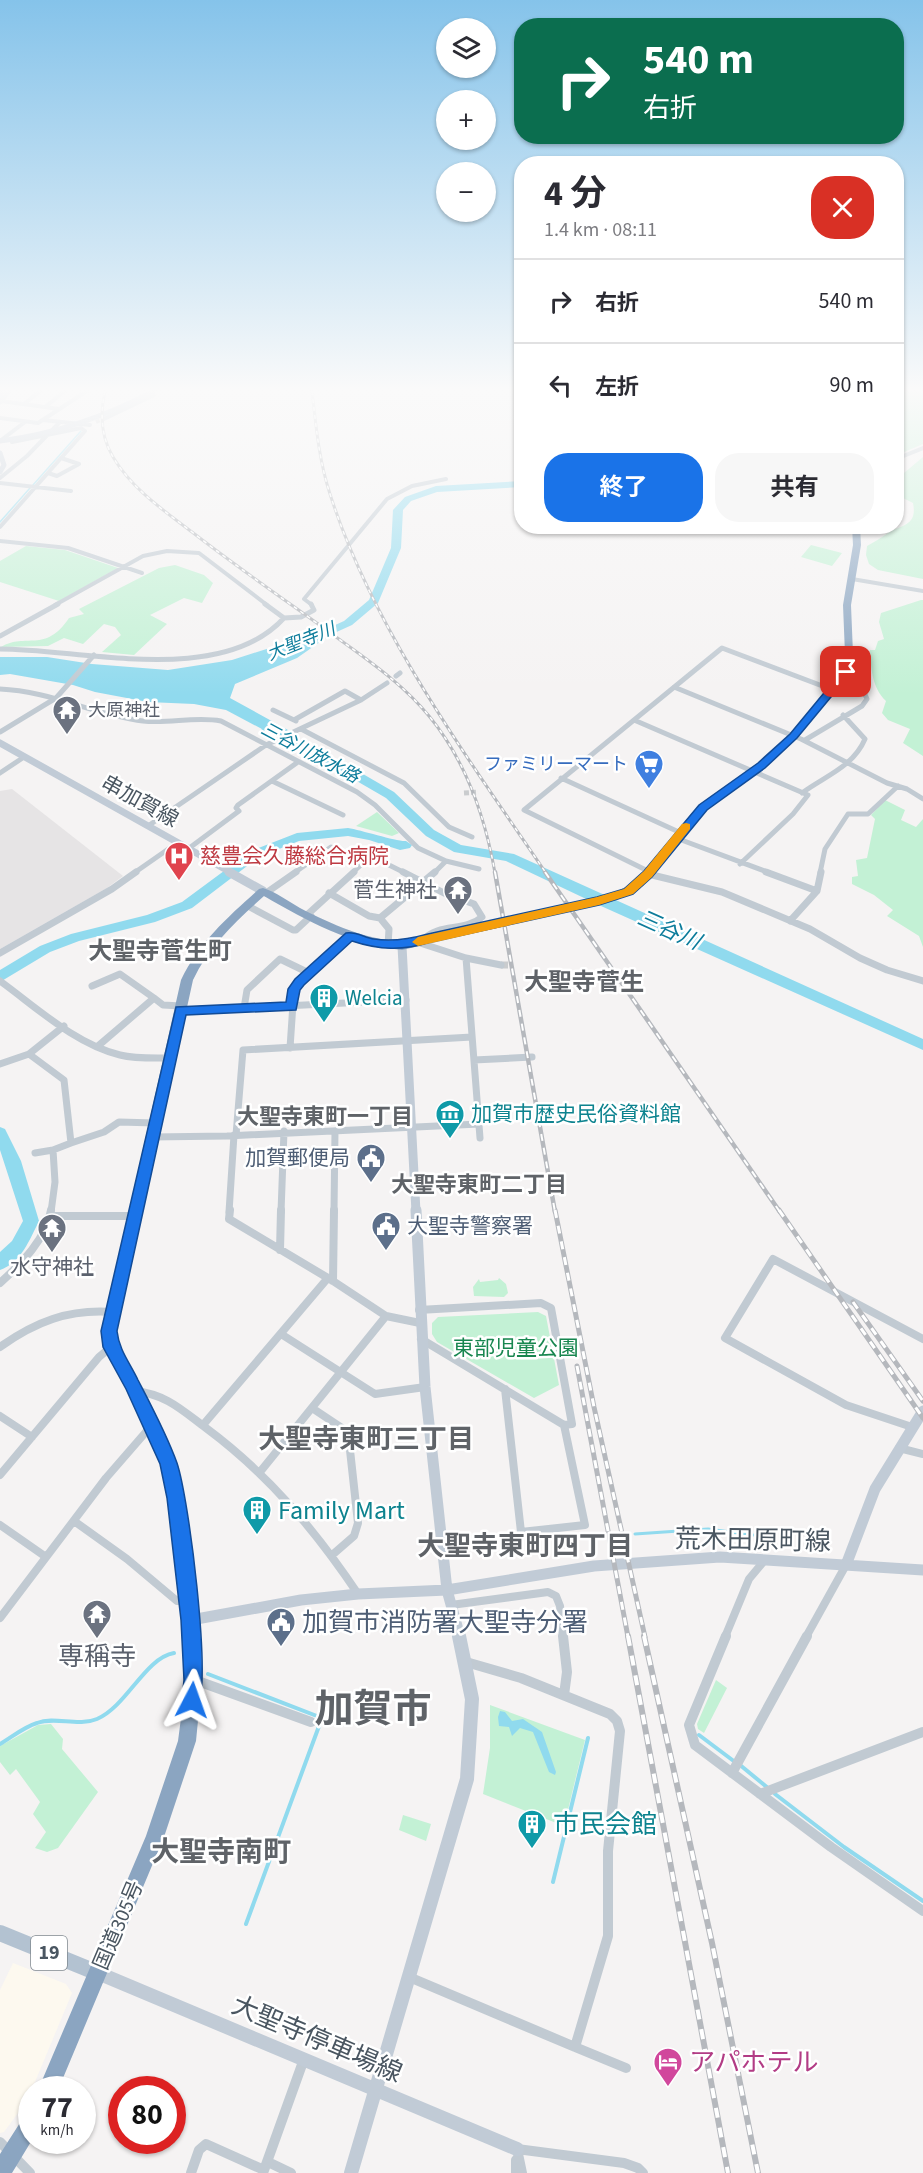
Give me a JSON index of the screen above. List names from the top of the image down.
{
  "streets": {
    "highway": ["国道305号"],
    "main road": ["19"],
    "street": ["串加賀線", "荒木田原町線", "大聖寺停車場線"]
  },
  "crossings": [
    ["串加賀線", "国道305号"],
    ["荒木田原町線", "国道305号"],
    ["国道305号", "19"],
    ["国道305号", "大聖寺停車場線"],
    ["19", "大聖寺停車場線"]
  ],
  "districts": [
    "大聖寺菅生町",
    "大聖寺菅生",
    "大聖寺東町一丁目",
    "大聖寺東町二丁目",
    "大聖寺東町三丁目",
    "大聖寺東町四丁目",
    "加賀市",
    "大聖寺南町"
  ],
  "water": ["大聖寺川", "三谷川放水路", "三谷川"],
  "parks": ["東部児童公園"],
  "places": {
    "temple": [
      "大原神社",
      "菅生神社",
      "水守神社",
      "専稱寺"
    ],
    "supermarket": ["ファミリーマート"],
    "hospital": ["慈豊会久藤総合病院"],
    "building": ["Welcia", "Family Mart", "市民会館"],
    "museum": ["加賀市歴史民俗資料館"],
    "public building": ["加賀郵便局", "大聖寺警察署", "加賀市消防署大聖寺分署"],
    "hotel": ["アパホテル"]
  },
  "page": {
    "map_buttons": ["+", "−"],
    "turn": ["540 m", "右折"],
    "heading": ["4 分", "1.4 km · 08:11"],
    "list": [
      {
        "name": "右折",
        "value": "540 m"
      },
      {
        "name": "左折",
        "value": "90 m"
      }
    ],
    "buttons": ["終了", "共有"],
    "speed": "77 km/h",
    "limit": "80"
  }
}
